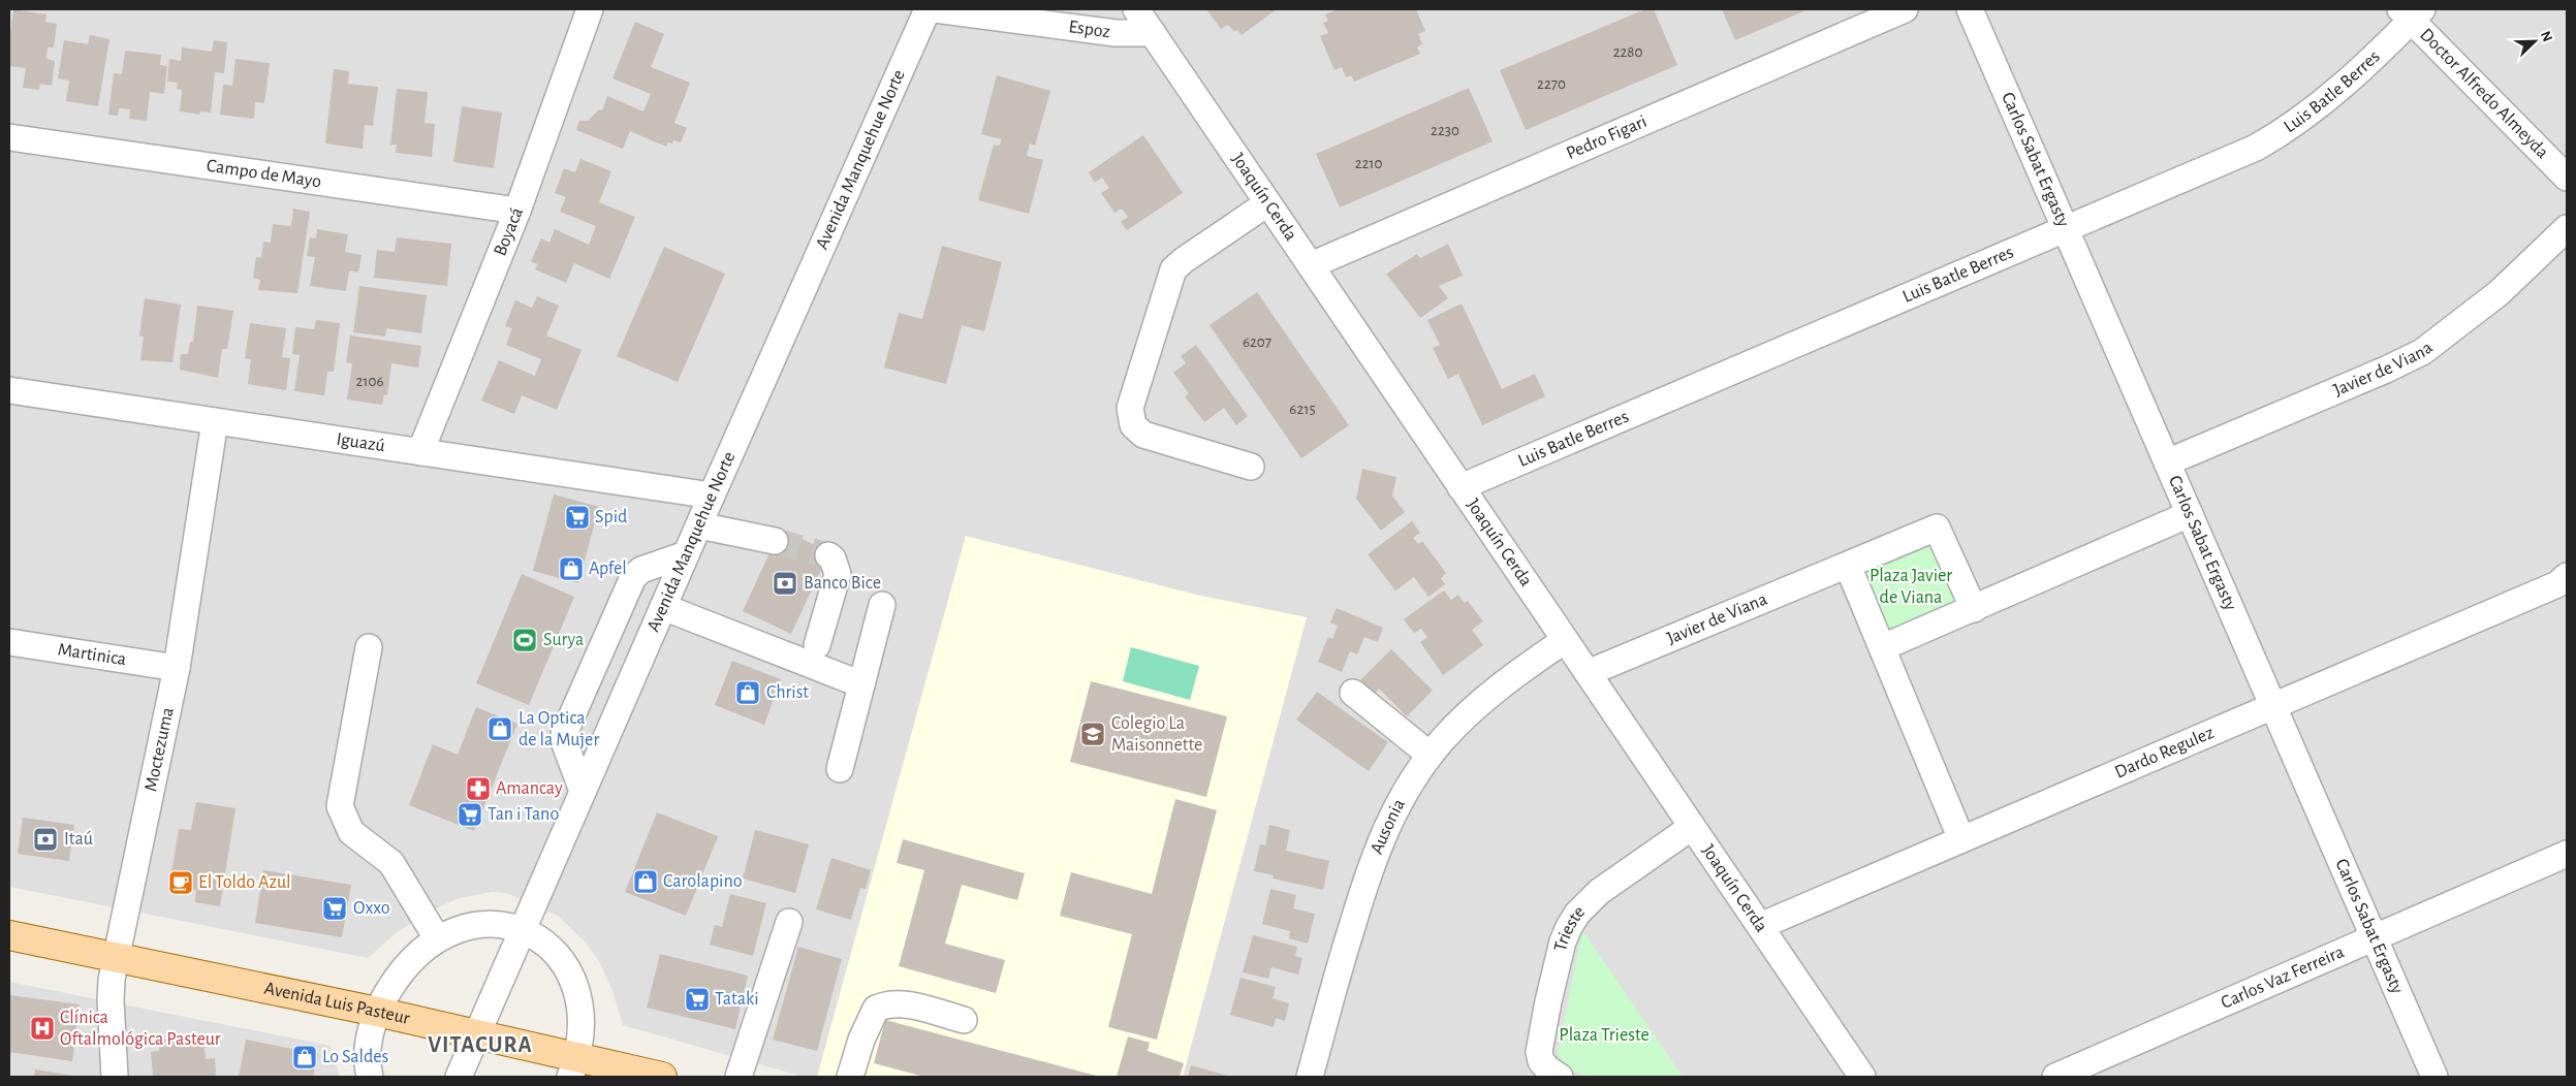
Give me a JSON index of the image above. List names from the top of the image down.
{
  "streets": {
    "main road": ["Avenida Luis Pasteur"],
    "street": [
      "Espoz",
      "Luis Batle Berres",
      "Doctor Alfredo Almeyda",
      "Pedro Figari",
      "Carlos Sabat Ergasty",
      "Avenida Manquehue Norte",
      "Campo de Mayo",
      "Joaquín Cerda",
      "Boyacá",
      "Javier de Viana",
      "Iguazú",
      "Martinica",
      "Moctezuma",
      "Dardo Regulez",
      "Ausonia",
      "Trieste",
      "Carlos Vaz Ferreira"
    ]
  },
  "crossings": [
    ["Espoz", "Joaquín Cerda"],
    ["Luis Batle Berres", "Doctor Alfredo Almeyda"],
    ["Luis Batle Berres", "Carlos Sabat Ergasty"],
    ["Luis Batle Berres", "Joaquín Cerda"],
    ["Pedro Figari", "Joaquín Cerda"],
    ["Carlos Sabat Ergasty", "Javier de Viana"],
    ["Carlos Sabat Ergasty", "Dardo Regulez"],
    ["Carlos Sabat Ergasty", "Carlos Vaz Ferreira"],
    ["Avenida Manquehue Norte", "Iguazú"],
    ["Avenida Manquehue Norte", "Avenida Luis Pasteur"],
    ["Campo de Mayo", "Boyacá"],
    ["Joaquín Cerda", "Javier de Viana"],
    ["Joaquín Cerda", "Dardo Regulez"],
    ["Joaquín Cerda", "Ausonia"],
    ["Joaquín Cerda", "Trieste"],
    ["Boyacá", "Iguazú"],
    ["Iguazú", "Moctezuma"],
    ["Martinica", "Moctezuma"],
    ["Moctezuma", "Avenida Luis Pasteur"]
  ],
  "districts": ["VITACURA"],
  "parks": ["Plaza Javier de Viana", "Plaza Trieste"],
  "places": {
    "supermarket": [
      "Spid",
      "Tan i Tano",
      "Oxxo",
      "Tataki"
    ],
    "shop": [
      "Apfel",
      "Christ",
      "La Optica de la Mujer",
      "Carolapino",
      "Lo Saldes"
    ],
    "bank": ["Banco Bice", "Itaú"],
    "sports": ["Surya"],
    "school or university": ["Colegio La Maisonnette"],
    "pharmacy": ["Amancay"],
    "cafe": ["El Toldo Azul"],
    "hospital": ["Clínica Oftalmológica Pasteur"]
  },
  "house_numbers": [
    "2280",
    "2270",
    "2230",
    "2210",
    "6207",
    "2106",
    "6215"
  ],
  "north": "top right"
}
